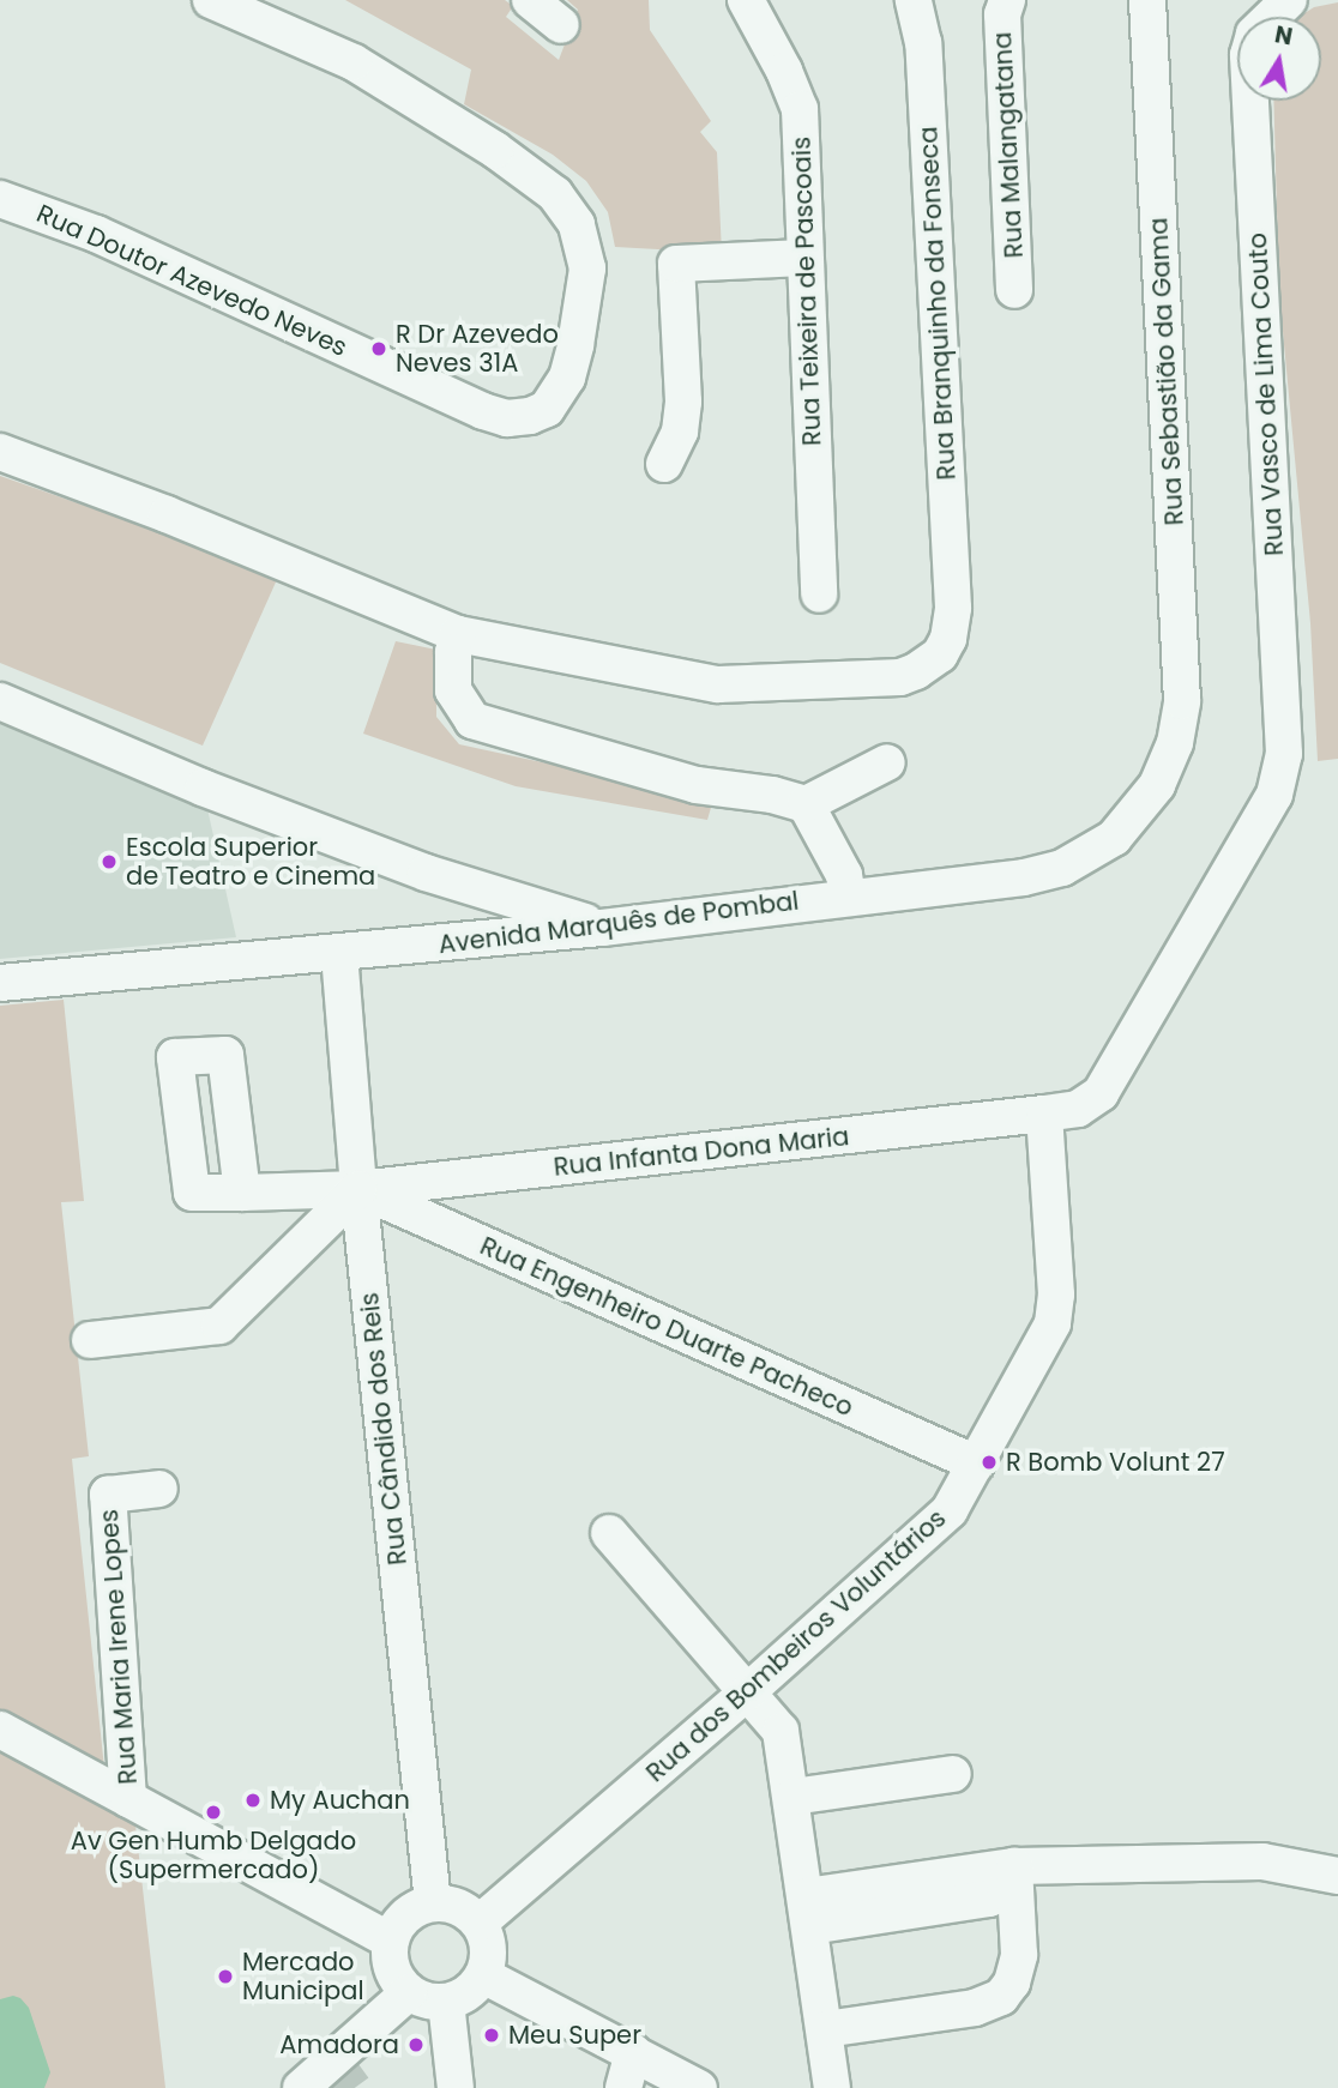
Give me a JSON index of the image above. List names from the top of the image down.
{
  "streets": {
    "street": [
      "Rua Malangatana",
      "Rua Doutor Azevedo Neves",
      "Rua Teixeira de Pascoais",
      "Rua Branquinho da Fonseca",
      "Rua Sebastião da Gama",
      "Rua Vasco de Lima Couto",
      "Avenida Marquês de Pombal",
      "Rua Infanta Dona Maria",
      "Rua Engenheiro Duarte Pacheco",
      "Rua Cândido dos Reis",
      "Rua dos Bombeiros Voluntários",
      "Rua Maria Irene Lopes"
    ]
  },
  "crossings": [
    ["Rua Sebastião da Gama", "Avenida Marquês de Pombal"],
    ["Rua Vasco de Lima Couto", "Rua Infanta Dona Maria"],
    ["Rua Vasco de Lima Couto", "Rua dos Bombeiros Voluntários"],
    ["Avenida Marquês de Pombal", "Rua Cândido dos Reis"],
    ["Rua Infanta Dona Maria", "Rua Engenheiro Duarte Pacheco"],
    ["Rua Infanta Dona Maria", "Rua Cândido dos Reis"],
    ["Rua Infanta Dona Maria", "Rua dos Bombeiros Voluntários"],
    ["Rua Engenheiro Duarte Pacheco", "Rua Cândido dos Reis"],
    ["Rua Engenheiro Duarte Pacheco", "Rua dos Bombeiros Voluntários"],
    ["Rua Cândido dos Reis", "Rua dos Bombeiros Voluntários"]
  ],
  "places": [
    "R Dr Azevedo Neves 31A",
    "Escola Superior de Teatro e Cinema",
    "R Bomb Volunt 27",
    "My Auchan",
    "Av Gen Humb Delgado (Supermercado)",
    "Mercado Municipal",
    "Meu Super",
    "Amadora"
  ],
  "north": "top"
}
